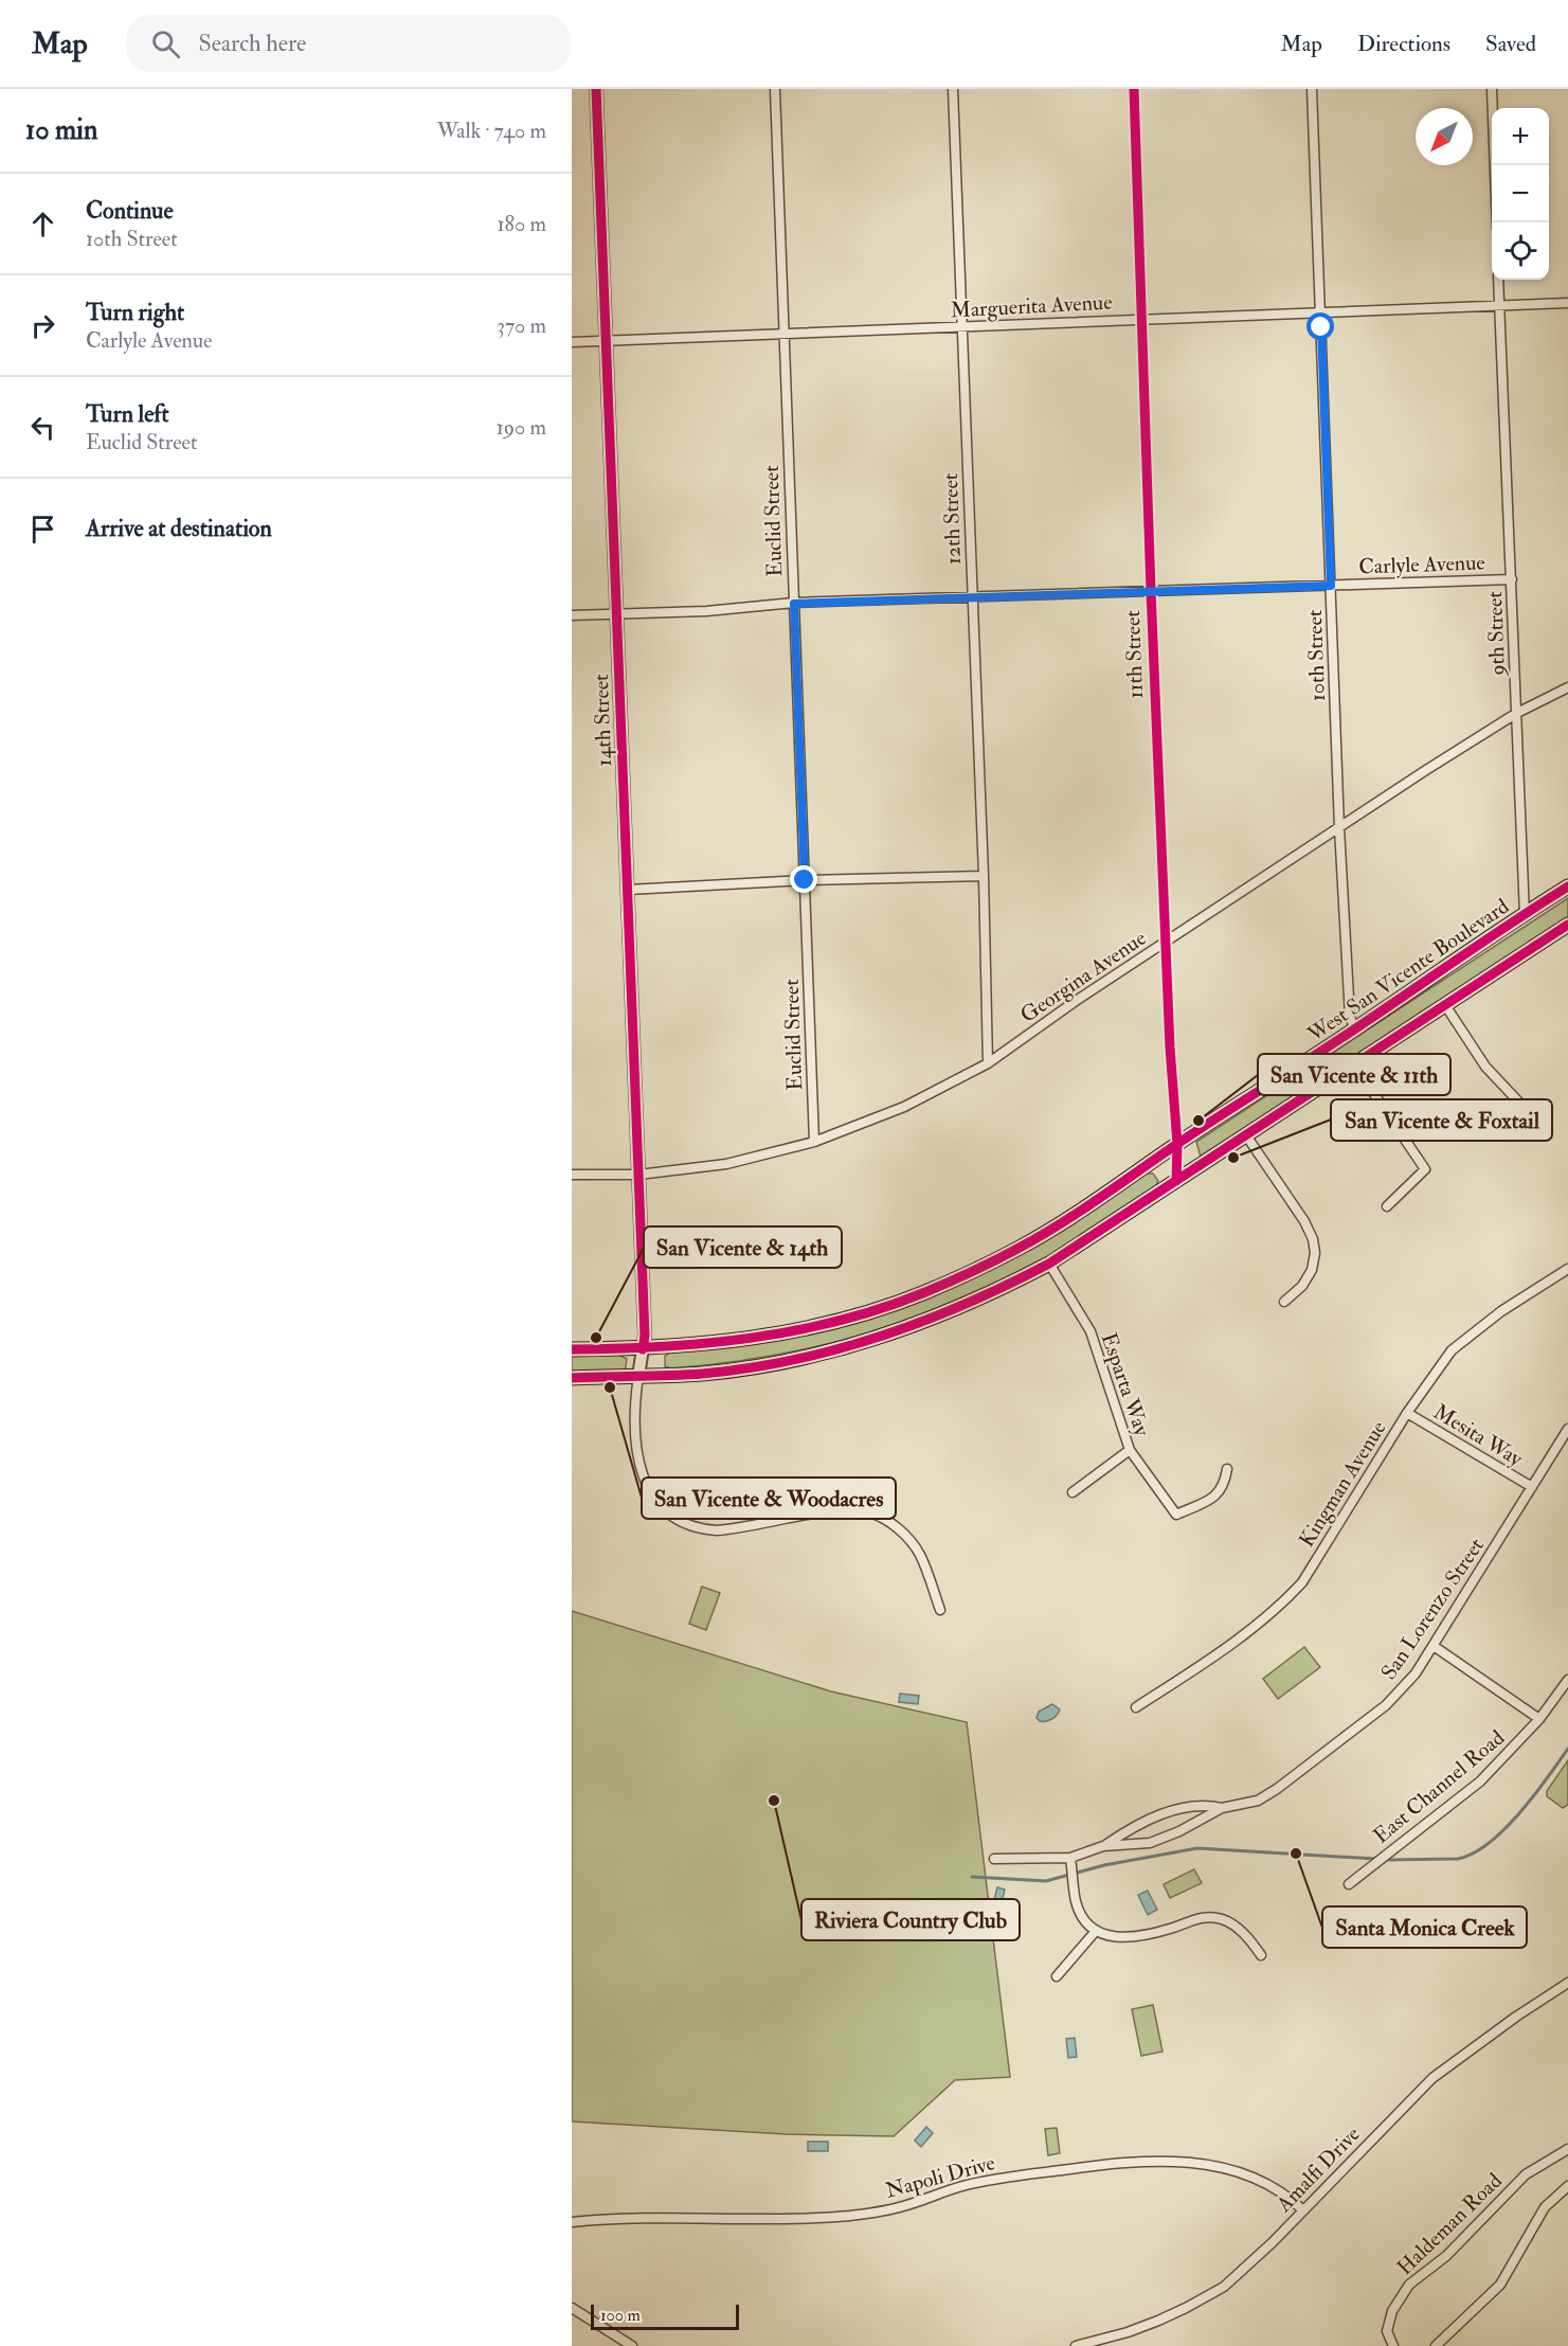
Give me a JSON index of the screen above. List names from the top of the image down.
{
  "streets": {
    "main road": ["West San Vicente Boulevard"],
    "street": [
      "Marguerita Avenue",
      "12th Street",
      "Euclid Street",
      "Carlyle Avenue",
      "9th Street",
      "11th Street",
      "10th Street",
      "14th Street",
      "Georgina Avenue",
      "Esparta Way",
      "Mesita Way",
      "Kingman Avenue",
      "San Lorenzo Street",
      "East Channel Road",
      "Amalfi Drive",
      "Napoli Drive",
      "Haldeman Road"
    ]
  },
  "crossings": [
    ["Marguerita Avenue", "12th Street"],
    ["Marguerita Avenue", "Euclid Street"],
    ["Marguerita Avenue", "9th Street"],
    ["Marguerita Avenue", "11th Street"],
    ["Marguerita Avenue", "10th Street"],
    ["Marguerita Avenue", "14th Street"],
    ["12th Street", "Carlyle Avenue"],
    ["12th Street", "Georgina Avenue"],
    ["Euclid Street", "Carlyle Avenue"],
    ["Euclid Street", "Georgina Avenue"],
    ["Carlyle Avenue", "9th Street"],
    ["Carlyle Avenue", "11th Street"],
    ["Carlyle Avenue", "10th Street"],
    ["Carlyle Avenue", "14th Street"],
    ["9th Street", "West San Vicente Boulevard"],
    ["9th Street", "Georgina Avenue"],
    ["11th Street", "West San Vicente Boulevard"],
    ["11th Street", "Georgina Avenue"],
    ["10th Street", "West San Vicente Boulevard"],
    ["10th Street", "Georgina Avenue"],
    ["14th Street", "West San Vicente Boulevard"],
    ["14th Street", "Georgina Avenue"],
    ["Mesita Way", "Kingman Avenue"],
    ["Mesita Way", "San Lorenzo Street"],
    ["Amalfi Drive", "Napoli Drive"]
  ],
  "places": [
    "San Vicente & 11th",
    "San Vicente & Foxtail",
    "San Vicente & 14th",
    "San Vicente & Woodacres",
    "Riviera Country Club",
    "Santa Monica Creek"
  ],
  "scale_bar": "100 m",
  "north": "bottom left",
  "page": {
    "header": "Map",
    "search": "Search here",
    "nav": ["Map", "Directions", "Saved"],
    "heading": ["10 min", "Walk · 740 m"],
    "map_buttons": ["+", "−"],
    "list": [
      ["Continue", "10th Street", "180 m"],
      ["Turn right", "Carlyle Avenue", "370 m"],
      ["Turn left", "Euclid Street", "190 m"],
      "Arrive at destination"
    ],
    "scale": "100 m"
  }
}
